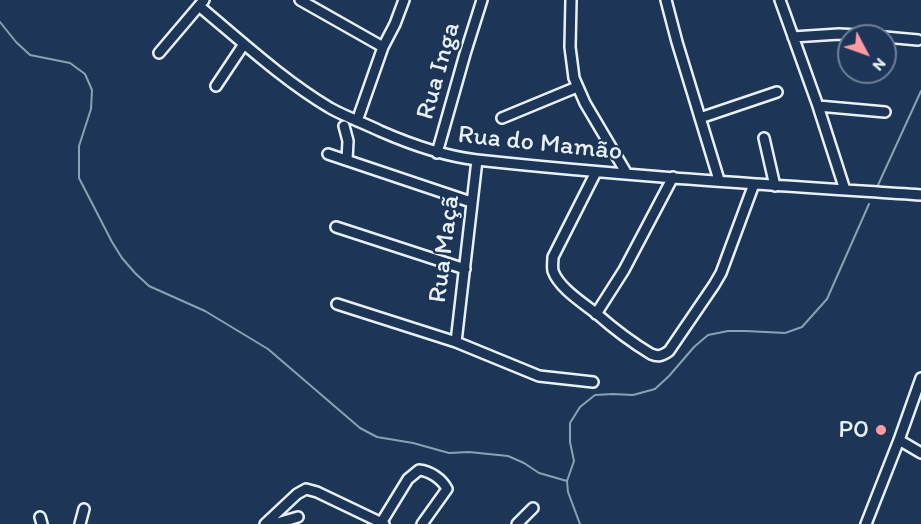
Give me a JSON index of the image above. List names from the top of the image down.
{
  "streets": {
    "street": ["Rua Inga", "Rua do Mamão", "Rua Maçã"]
  },
  "crossings": [
    ["Rua Inga", "Rua do Mamão"],
    ["Rua do Mamão", "Rua Maçã"]
  ],
  "places": ["P0"],
  "north": "bottom right"
}
